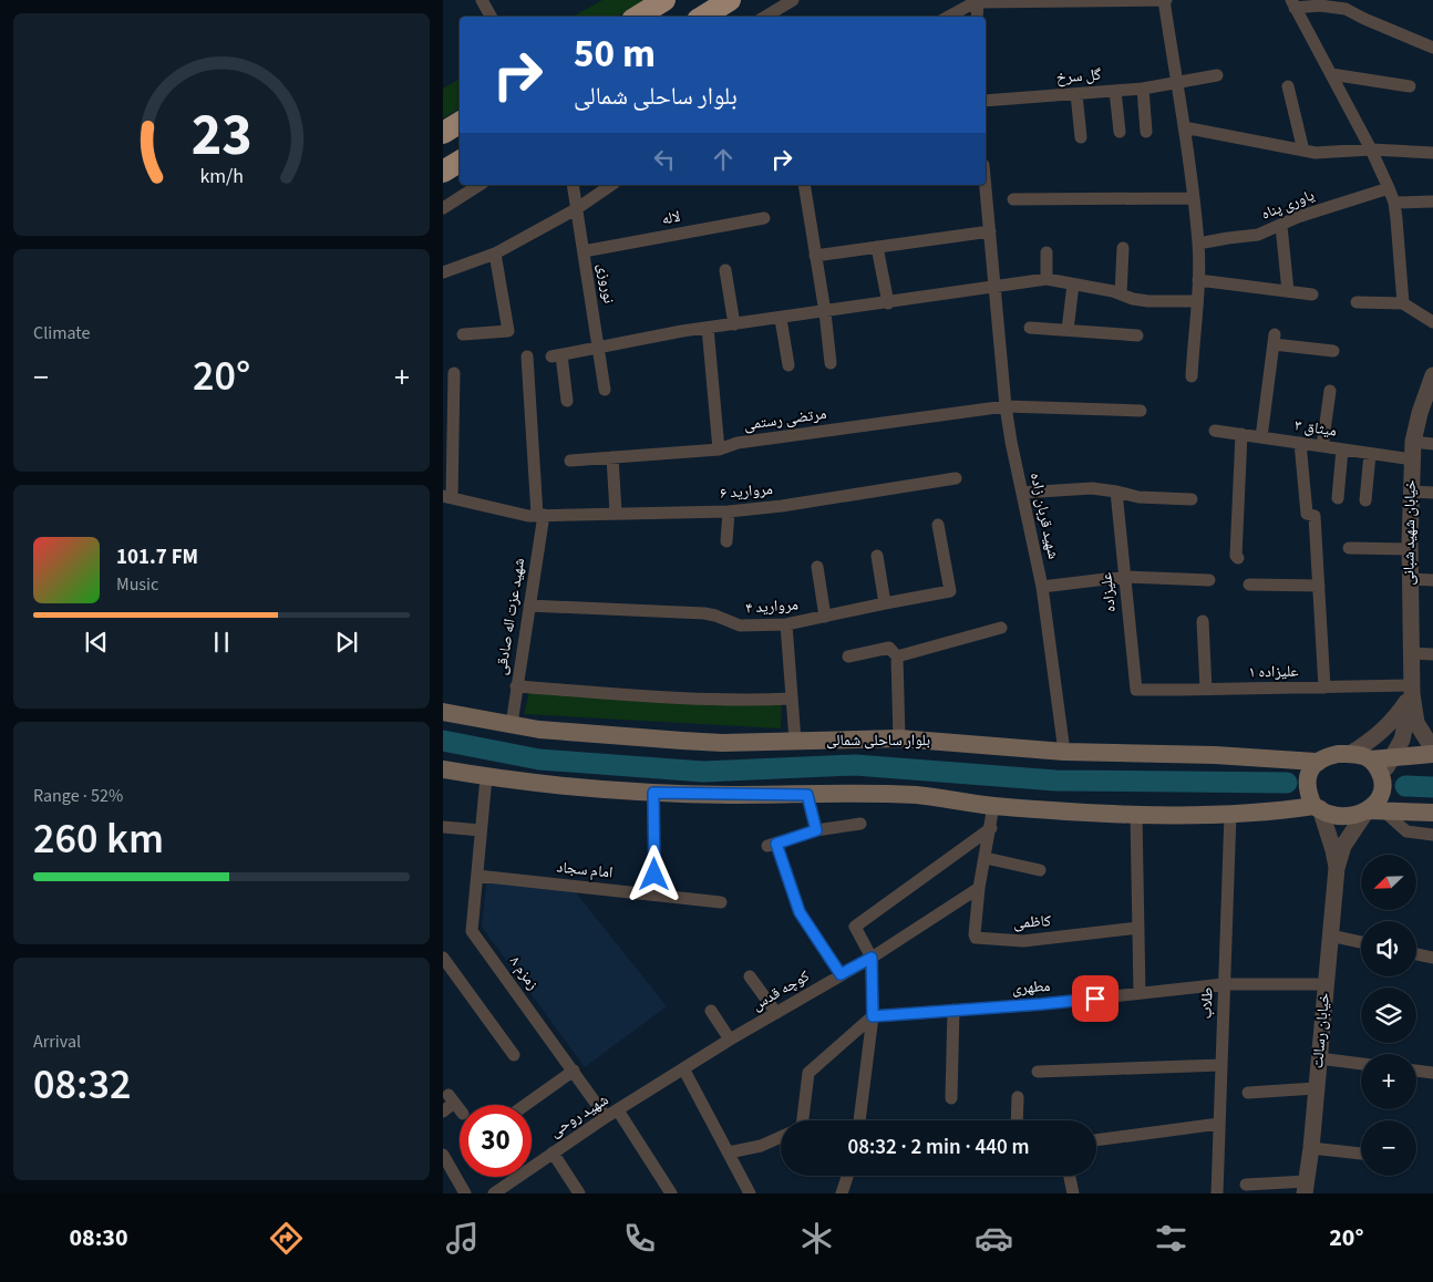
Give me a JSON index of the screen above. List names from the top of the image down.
{
  "streets": {
    "main road": ["بلوار ساحلی شمالی"],
    "street": [
      "گل سرخ",
      "یاوری پناه",
      "لاله",
      "نوروزی",
      "مرتضی رستمی",
      "میثاق ۳",
      "مروارید ۶",
      "شهید قربان زاده",
      "خیابان شهید شبانی",
      "علیزاده",
      "مروارید ۴",
      "شهید عزت اله صادقی",
      "علیزاده ۱",
      "امام سجاد",
      "کاظمی",
      "زمزم ۸",
      "مطهری",
      "کوچه قدس",
      "طلاب",
      "خیابان رسالت",
      "شهید روحی"
    ]
  },
  "crossings": [
    ["لاله", "نوروزی"],
    ["مرتضی رستمی", "شهید قربان زاده"],
    ["میثاق ۳", "خیابان شهید شبانی"],
    ["مروارید ۶", "شهید عزت اله صادقی"],
    ["شهید قربان زاده", "بلوار ساحلی شمالی"],
    ["خیابان شهید شبانی", "علیزاده ۱"],
    ["خیابان شهید شبانی", "بلوار ساحلی شمالی"],
    ["خیابان شهید شبانی", "خیابان رسالت"],
    ["علیزاده", "علیزاده ۱"],
    ["مروارید ۴", "شهید عزت اله صادقی"],
    ["شهید عزت اله صادقی", "بلوار ساحلی شمالی"],
    ["بلوار ساحلی شمالی", "خیابان رسالت"],
    ["امام سجاد", "زمزم ۸"],
    ["کاظمی", "کوچه قدس"],
    ["زمزم ۸", "شهید روحی"],
    ["مطهری", "طلاب"],
    ["مطهری", "خیابان رسالت"],
    ["کوچه قدس", "شهید روحی"]
  ],
  "north": "bottom left",
  "page": {
    "turn": ["50 m", "بلوار ساحلی شمالی"],
    "tile": [
      "Climate",
      ["Range · 52%", "260 km"],
      ["Arrival", "08:32"]
    ],
    "heat": ["−", "20°", "+"],
    "song": ["101.7 FM", "Music"],
    "map_buttons": ["+", "−"],
    "limit": "30",
    "trip": "08:32 · 2 min · 440 m",
    "tabs": ["08:30", "20°"],
    "gauge": ["23", "km/h"]
  }
}
